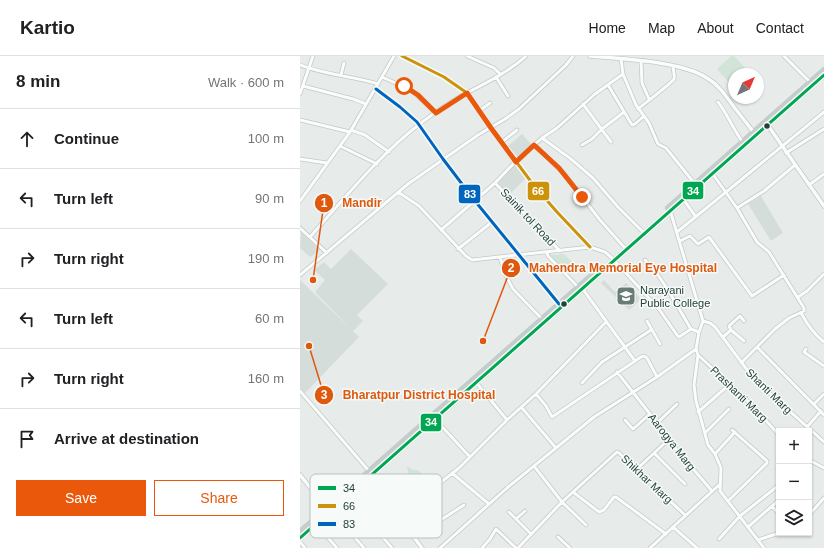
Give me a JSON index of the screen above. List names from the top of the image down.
{
  "streets": {
    "street": [
      "Sainik tol Road",
      "Shanti Marg",
      "Prashanti Marg",
      "Aarogya Marg",
      "Shikhar Marg"
    ]
  },
  "places": {
    "other": ["Mandir", "Mahendra Memorial Eye Hospital", "Bharatpur District Hospital"],
    "school or university": ["Narayani Public College"]
  },
  "lines": ["transit line 66", "transit line 34", "transit line 83"],
  "legend": ["34", "66", "83"],
  "north": "top right",
  "page": {
    "header": "Kartio",
    "nav": [
      "Home",
      "Map",
      "About",
      "Contact"
    ],
    "heading": ["8 min", "Walk · 600 m"],
    "list": [
      ["Continue", "100 m"],
      ["Turn left", "90 m"],
      ["Turn right", "190 m"],
      ["Turn left", "60 m"],
      ["Turn right", "160 m"],
      "Arrive at destination"
    ],
    "map_buttons": ["+", "−"],
    "buttons": ["Save", "Share"]
  }
}
